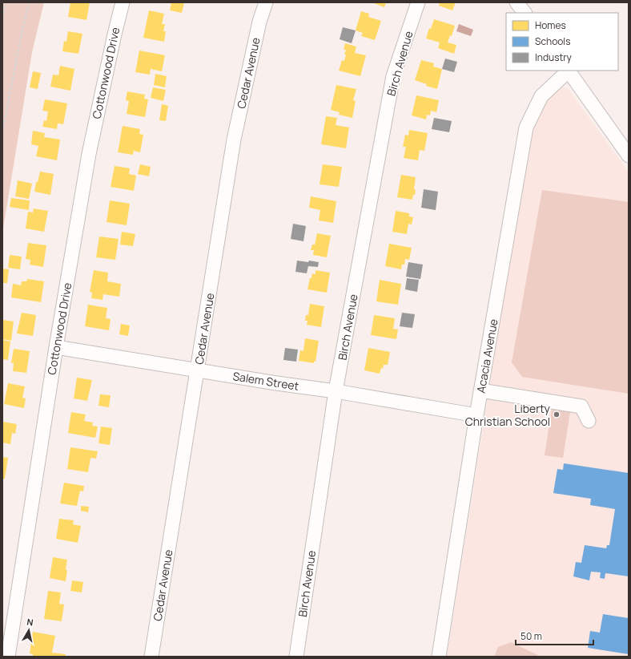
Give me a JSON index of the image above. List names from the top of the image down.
{
  "streets": {
    "street": [
      "Birch Avenue",
      "Cottonwood Drive",
      "Cedar Avenue",
      "Acacia Avenue",
      "Salem Street"
    ]
  },
  "crossings": [
    ["Birch Avenue", "Salem Street"],
    ["Cottonwood Drive", "Salem Street"],
    ["Cedar Avenue", "Salem Street"],
    ["Acacia Avenue", "Salem Street"]
  ],
  "places": ["Liberty Christian School"],
  "legend": ["Homes", "Schools", "Industry"],
  "scale_bar": "50 m",
  "north": "top"
}
